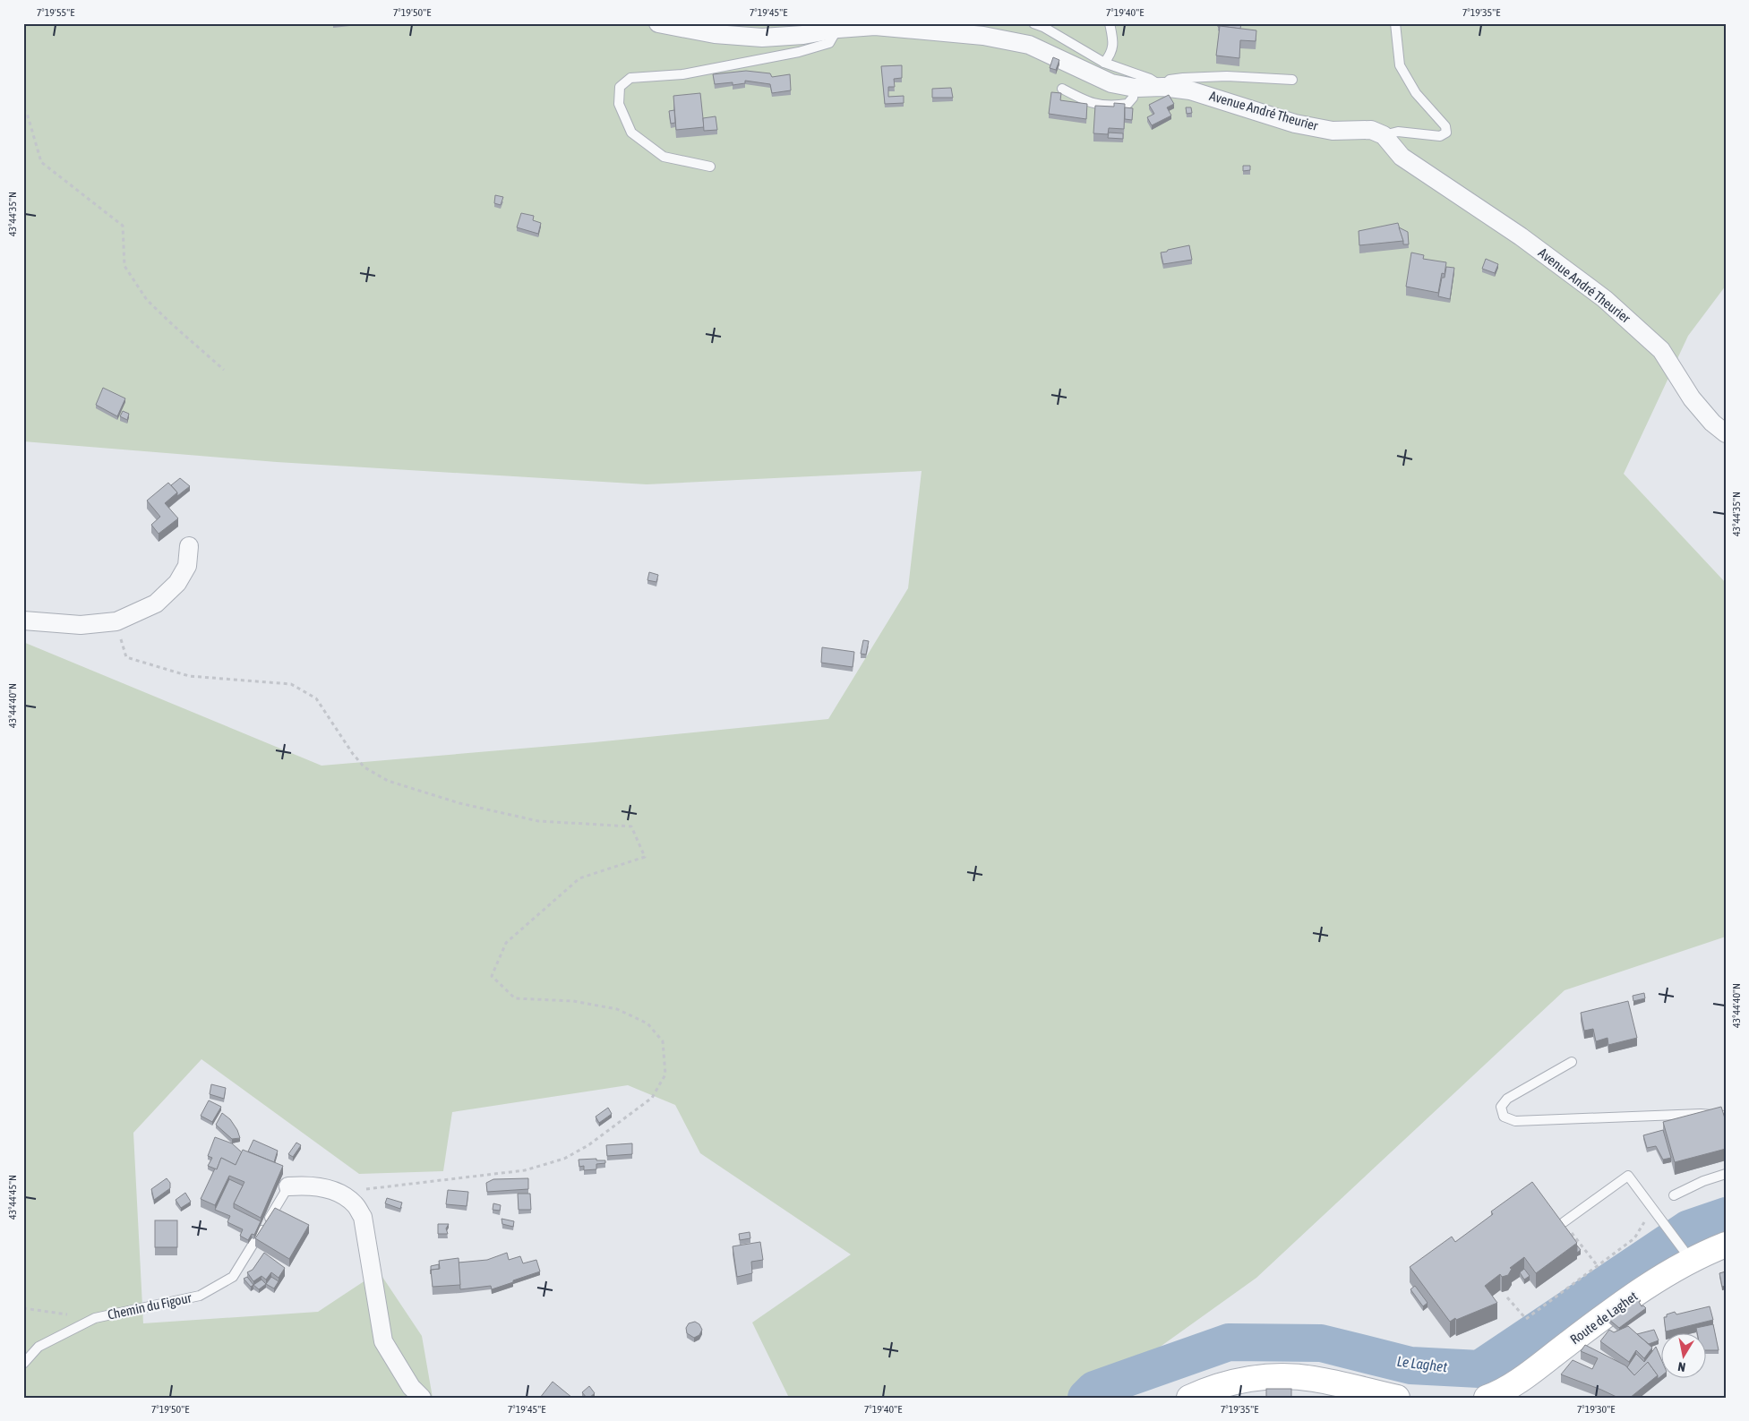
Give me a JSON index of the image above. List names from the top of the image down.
{
  "streets": {
    "main road": ["Route de Laghet"],
    "street": ["Avenue André Theurier"],
    "lane": ["Chemin du Figour"]
  },
  "water": ["Le Laghet"],
  "north": "bottom",
  "coordinates": [
    "7°19'55\"E",
    "7°19'50\"E",
    "7°19'45\"E",
    "7°19'40\"E",
    "7°19'35\"E",
    "43°44'35\"N",
    "43°44'40\"N",
    "43°44'45\"N",
    "7°19'30\"E"
  ]
}
